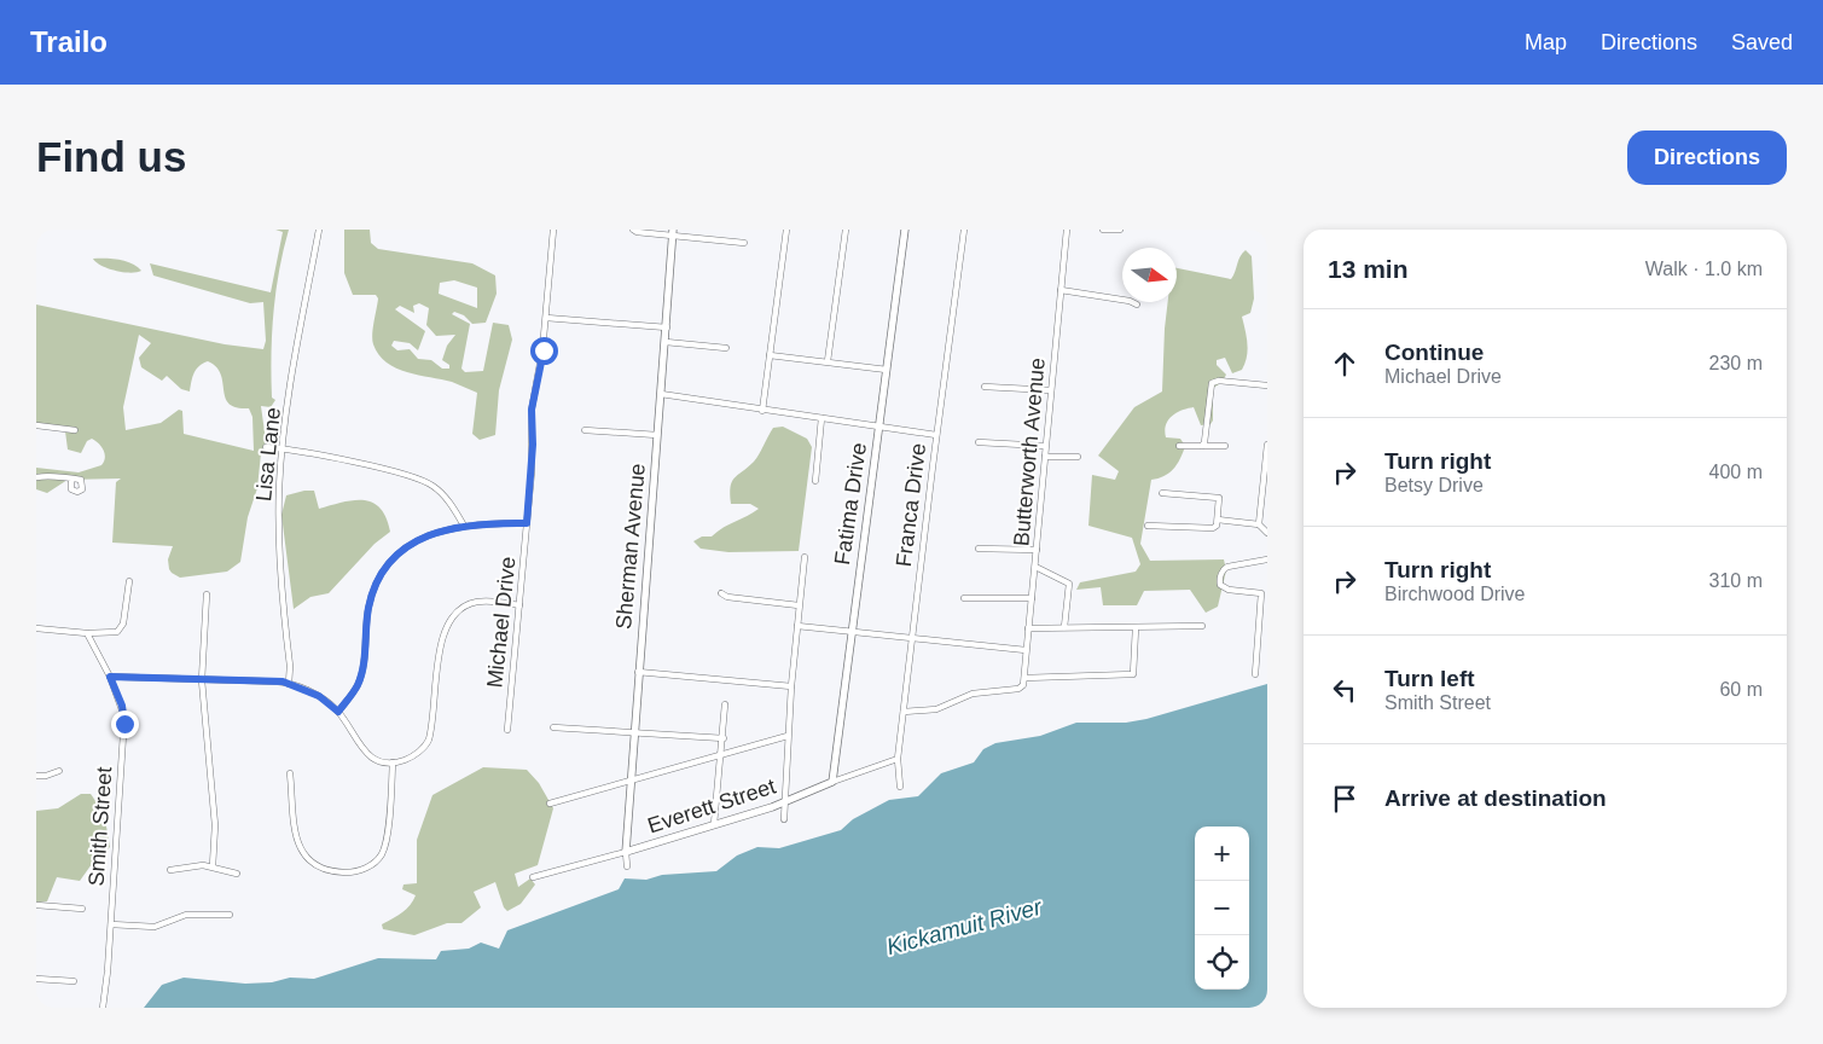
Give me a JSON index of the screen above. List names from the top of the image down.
{
  "streets": {
    "street": [
      "Butterworth Avenue",
      "Lisa Lane",
      "Fatima Drive",
      "Franca Drive",
      "Sherman Avenue",
      "Michael Drive",
      "Everett Street",
      "Smith Street"
    ]
  },
  "crossings": [
    ["Fatima Drive", "Everett Street"],
    ["Franca Drive", "Everett Street"],
    ["Sherman Avenue", "Everett Street"]
  ],
  "water": ["Kickamuit River"],
  "north": "right",
  "page": {
    "header": "Trailo",
    "nav": ["Map", "Directions", "Saved"],
    "buttons": "Directions",
    "title": "Find us",
    "heading": ["13 min", "Walk · 1.0 km"],
    "list": [
      ["Continue", "Michael Drive", "230 m"],
      ["Turn right", "Betsy Drive", "400 m"],
      ["Turn right", "Birchwood Drive", "310 m"],
      ["Turn left", "Smith Street", "60 m"],
      "Arrive at destination"
    ],
    "map_buttons": ["+", "−"]
  }
}
